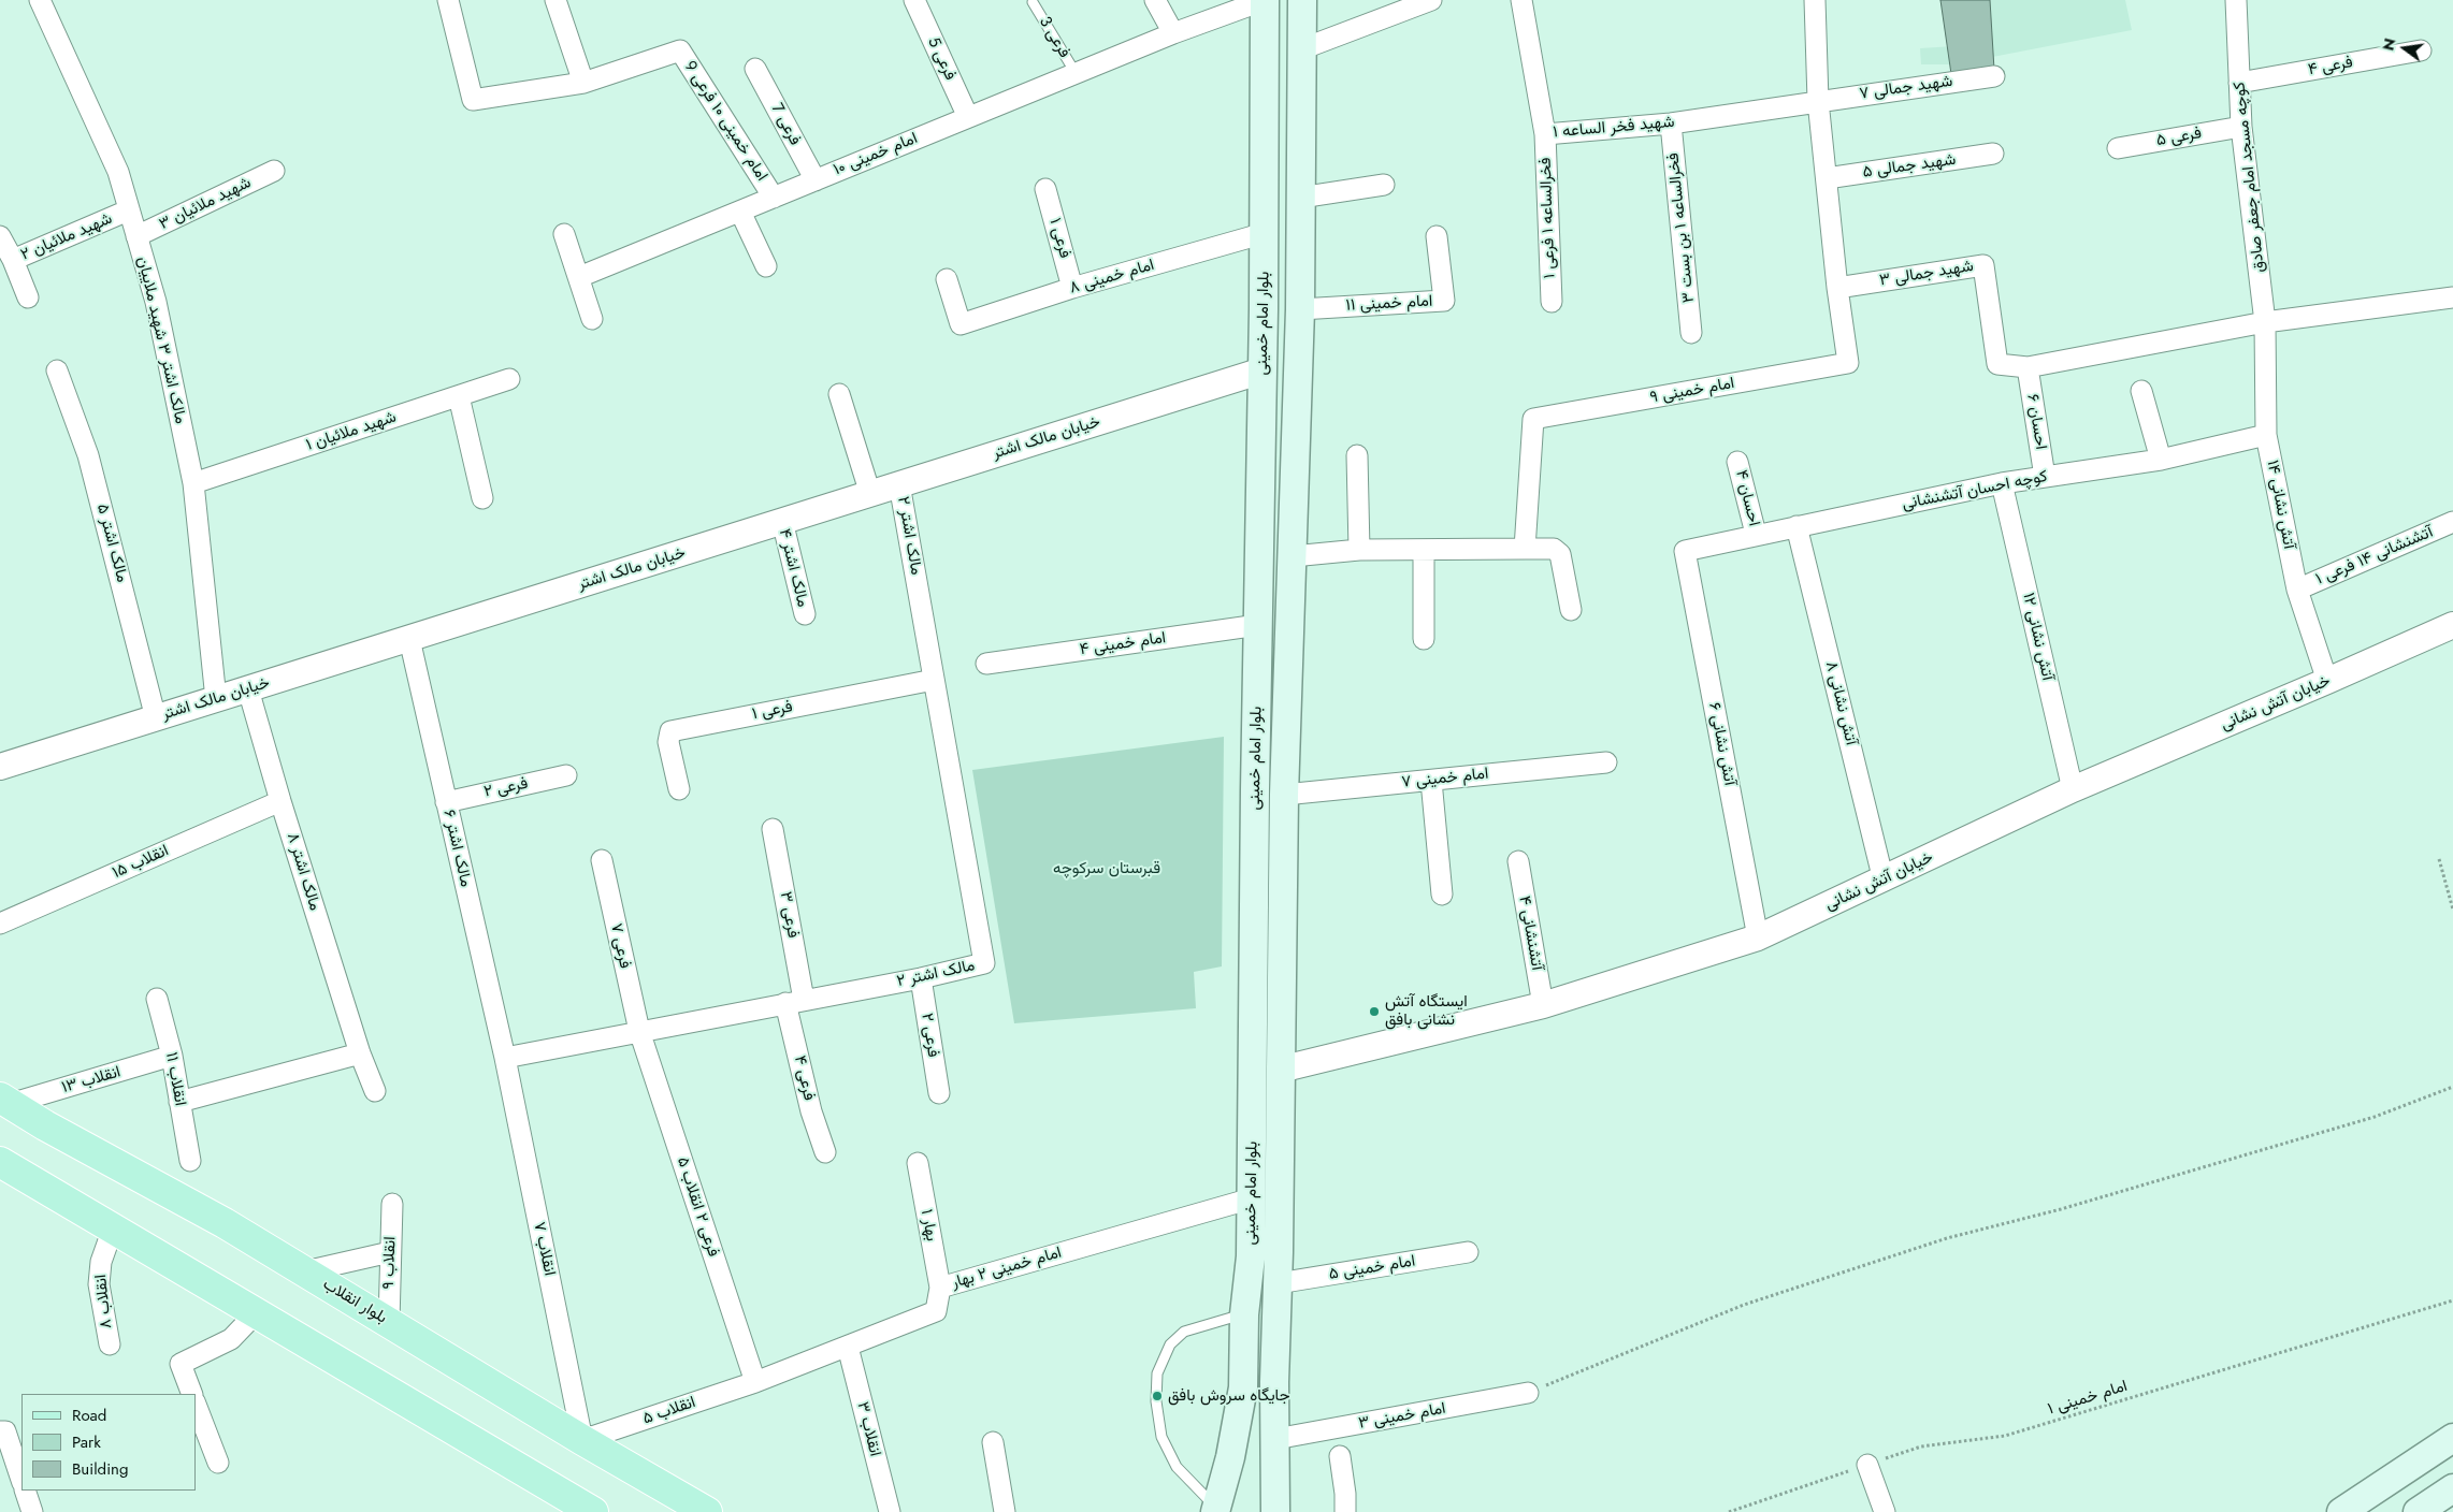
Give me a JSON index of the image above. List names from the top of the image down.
{
  "streets": {
    "main road": ["بلوار امام خمینی", "بلوار انقلاب"],
    "street": [
      "فرعی 5",
      "فرعی ۴",
      "شهید جمالی ۷",
      "امام خمینی ۱۰ فرعی 9",
      "فرعی 7",
      "شهید فخر الساعه ۱",
      "فرعی ۵",
      "امام خمینی ۱۰",
      "شهید جمالی ۵",
      "کوچه مسجد امام جعفر صادق",
      "شهید ملائیان ۳",
      "فخرالساعه ۱ فرعی ۱",
      "فخرالساعه ۱ بن بست ۳",
      "شهید ملائیان ۲",
      "فرعی ۱",
      "شهید جمالی ۳",
      "امام خمینی ۸",
      "امام خمینی ۱۱",
      "مالک اشتر ۳ شهید ملاییان",
      "امام خمینی ۹",
      "احسان ۶",
      "شهید ملائیان ۱",
      "خیابان مالک اشتر",
      "کوچه احسان آتشنشانی",
      "احسان ۴",
      "آتش نشانی ۱۴",
      "مالک اشتر ۲",
      "مالک اشتر ۵",
      "آتشنشانی ۱۴ فرعی ۱",
      "مالک اشتر ۴",
      "آتش نشانی ۱۲",
      "امام خمینی ۴",
      "آتش نشانی ۸",
      "خیابان آتش نشانی",
      "آتش نشانی ۶",
      "امام خمینی ۷",
      "فرعی ۲",
      "مالک اشتر ۶",
      "انقلاب ۱۵",
      "مالک اشتر ۸",
      "فرعی ۳",
      "آتشنشانی ۴",
      "فرعی ۷",
      "انقلاب ۱۱",
      "انقلاب ۱۳",
      "فرعی ۲ انقلاب ۵",
      "بهار ۱",
      "انقلاب ۷",
      "انقلاب ۹",
      "امام خمینی ۲ بهار",
      "امام خمینی ۵",
      "انقلاب ۸",
      "انقلاب ۵",
      "امام خمینی ۳",
      "انقلاب ۳"
    ],
    "lane": ["فرعی 3"],
    "path": ["امام خمینی ۱"]
  },
  "crossings": [
    ["فرعی 3", "امام خمینی ۱۰"],
    ["فرعی 5", "امام خمینی ۱۰"],
    ["فرعی ۴", "کوچه مسجد امام جعفر صادق"],
    ["فرعی ۴", "مالک اشتر ۲"],
    ["فرعی ۴", "فرعی ۳"],
    ["شهید جمالی ۷", "شهید فخر الساعه ۱"],
    ["شهید جمالی ۷", "امام خمینی ۹"],
    ["امام خمینی ۱۰ فرعی 9", "امام خمینی ۱۰"],
    ["فرعی 7", "امام خمینی ۱۰"],
    ["شهید فخر الساعه ۱", "فخرالساعه ۱ فرعی ۱"],
    ["شهید فخر الساعه ۱", "فخرالساعه ۱ بن بست ۳"],
    ["شهید فخر الساعه ۱", "امام خمینی ۹"],
    ["فرعی ۵", "کوچه مسجد امام جعفر صادق"],
    ["امام خمینی ۱۰", "بلوار امام خمینی"],
    ["شهید جمالی ۵", "امام خمینی ۹"],
    ["کوچه مسجد امام جعفر صادق", "آتش نشانی ۱۴"],
    ["شهید ملائیان ۳", "مالک اشتر ۳ شهید ملاییان"],
    ["شهید ملائیان ۲", "مالک اشتر ۳ شهید ملاییان"],
    ["فرعی ۱", "امام خمینی ۸"],
    ["فرعی ۱", "مالک اشتر ۲"],
    ["شهید جمالی ۳", "امام خمینی ۹"],
    ["شهید جمالی ۳", "احسان ۶"],
    ["امام خمینی ۸", "بلوار امام خمینی"],
    ["امام خمینی ۱۱", "بلوار امام خمینی"],
    ["بلوار امام خمینی", "خیابان مالک اشتر"],
    ["بلوار امام خمینی", "امام خمینی ۴"],
    ["بلوار امام خمینی", "خیابان آتش نشانی"],
    ["بلوار امام خمینی", "امام خمینی ۷"],
    ["بلوار امام خمینی", "امام خمینی ۲ بهار"],
    ["بلوار امام خمینی", "امام خمینی ۵"],
    ["بلوار امام خمینی", "امام خمینی ۳"],
    ["مالک اشتر ۳ شهید ملاییان", "شهید ملائیان ۱"],
    ["مالک اشتر ۳ شهید ملاییان", "خیابان مالک اشتر"],
    ["احسان ۶", "کوچه احسان آتشنشانی"],
    ["خیابان مالک اشتر", "مالک اشتر ۲"],
    ["خیابان مالک اشتر", "مالک اشتر ۵"],
    ["خیابان مالک اشتر", "مالک اشتر ۴"],
    ["خیابان مالک اشتر", "مالک اشتر ۶"],
    ["خیابان مالک اشتر", "مالک اشتر ۸"],
    ["کوچه احسان آتشنشانی", "احسان ۴"],
    ["کوچه احسان آتشنشانی", "آتش نشانی ۱۴"],
    ["کوچه احسان آتشنشانی", "آتش نشانی ۱۲"],
    ["کوچه احسان آتشنشانی", "آتش نشانی ۸"],
    ["کوچه احسان آتشنشانی", "آتش نشانی ۶"],
    ["آتش نشانی ۱۴", "آتشنشانی ۱۴ فرعی ۱"],
    ["آتش نشانی ۱۴", "خیابان آتش نشانی"],
    ["مالک اشتر ۲", "فرعی ۲"],
    ["مالک اشتر ۲", "مالک اشتر ۶"],
    ["مالک اشتر ۲", "فرعی ۳"],
    ["مالک اشتر ۲", "فرعی ۷"],
    ["مالک اشتر ۲", "فرعی ۲ انقلاب ۵"],
    ["مالک اشتر ۲", "انقلاب ۷"],
    ["آتش نشانی ۱۲", "خیابان آتش نشانی"],
    ["آتش نشانی ۸", "خیابان آتش نشانی"],
    ["خیابان آتش نشانی", "آتش نشانی ۶"],
    ["خیابان آتش نشانی", "آتشنشانی ۴"],
    ["فرعی ۲", "مالک اشتر ۶"],
    ["مالک اشتر ۶", "انقلاب ۷"],
    ["انقلاب ۱۵", "مالک اشتر ۸"],
    ["فرعی ۷", "فرعی ۲ انقلاب ۵"],
    ["انقلاب ۱۱", "انقلاب ۱۳"],
    ["انقلاب ۱۳", "بلوار انقلاب"],
    ["فرعی ۲ انقلاب ۵", "امام خمینی ۲ بهار"],
    ["فرعی ۲ انقلاب ۵", "انقلاب ۵"],
    ["بهار ۱", "امام خمینی ۲ بهار"],
    ["انقلاب ۷", "بلوار انقلاب"],
    ["انقلاب ۷", "انقلاب ۵"],
    ["انقلاب ۹", "بلوار انقلاب"],
    ["امام خمینی ۲ بهار", "انقلاب ۵"],
    ["امام خمینی ۲ بهار", "انقلاب ۳"],
    ["بلوار انقلاب", "انقلاب ۵"]
  ],
  "parks": ["قبرستان سرکوچه"],
  "places": ["ایستگاه آتش نشانی بافق", "جایگاه سروش بافق"],
  "legend": ["Road", "Park", "Building"],
  "north": "left"
}
